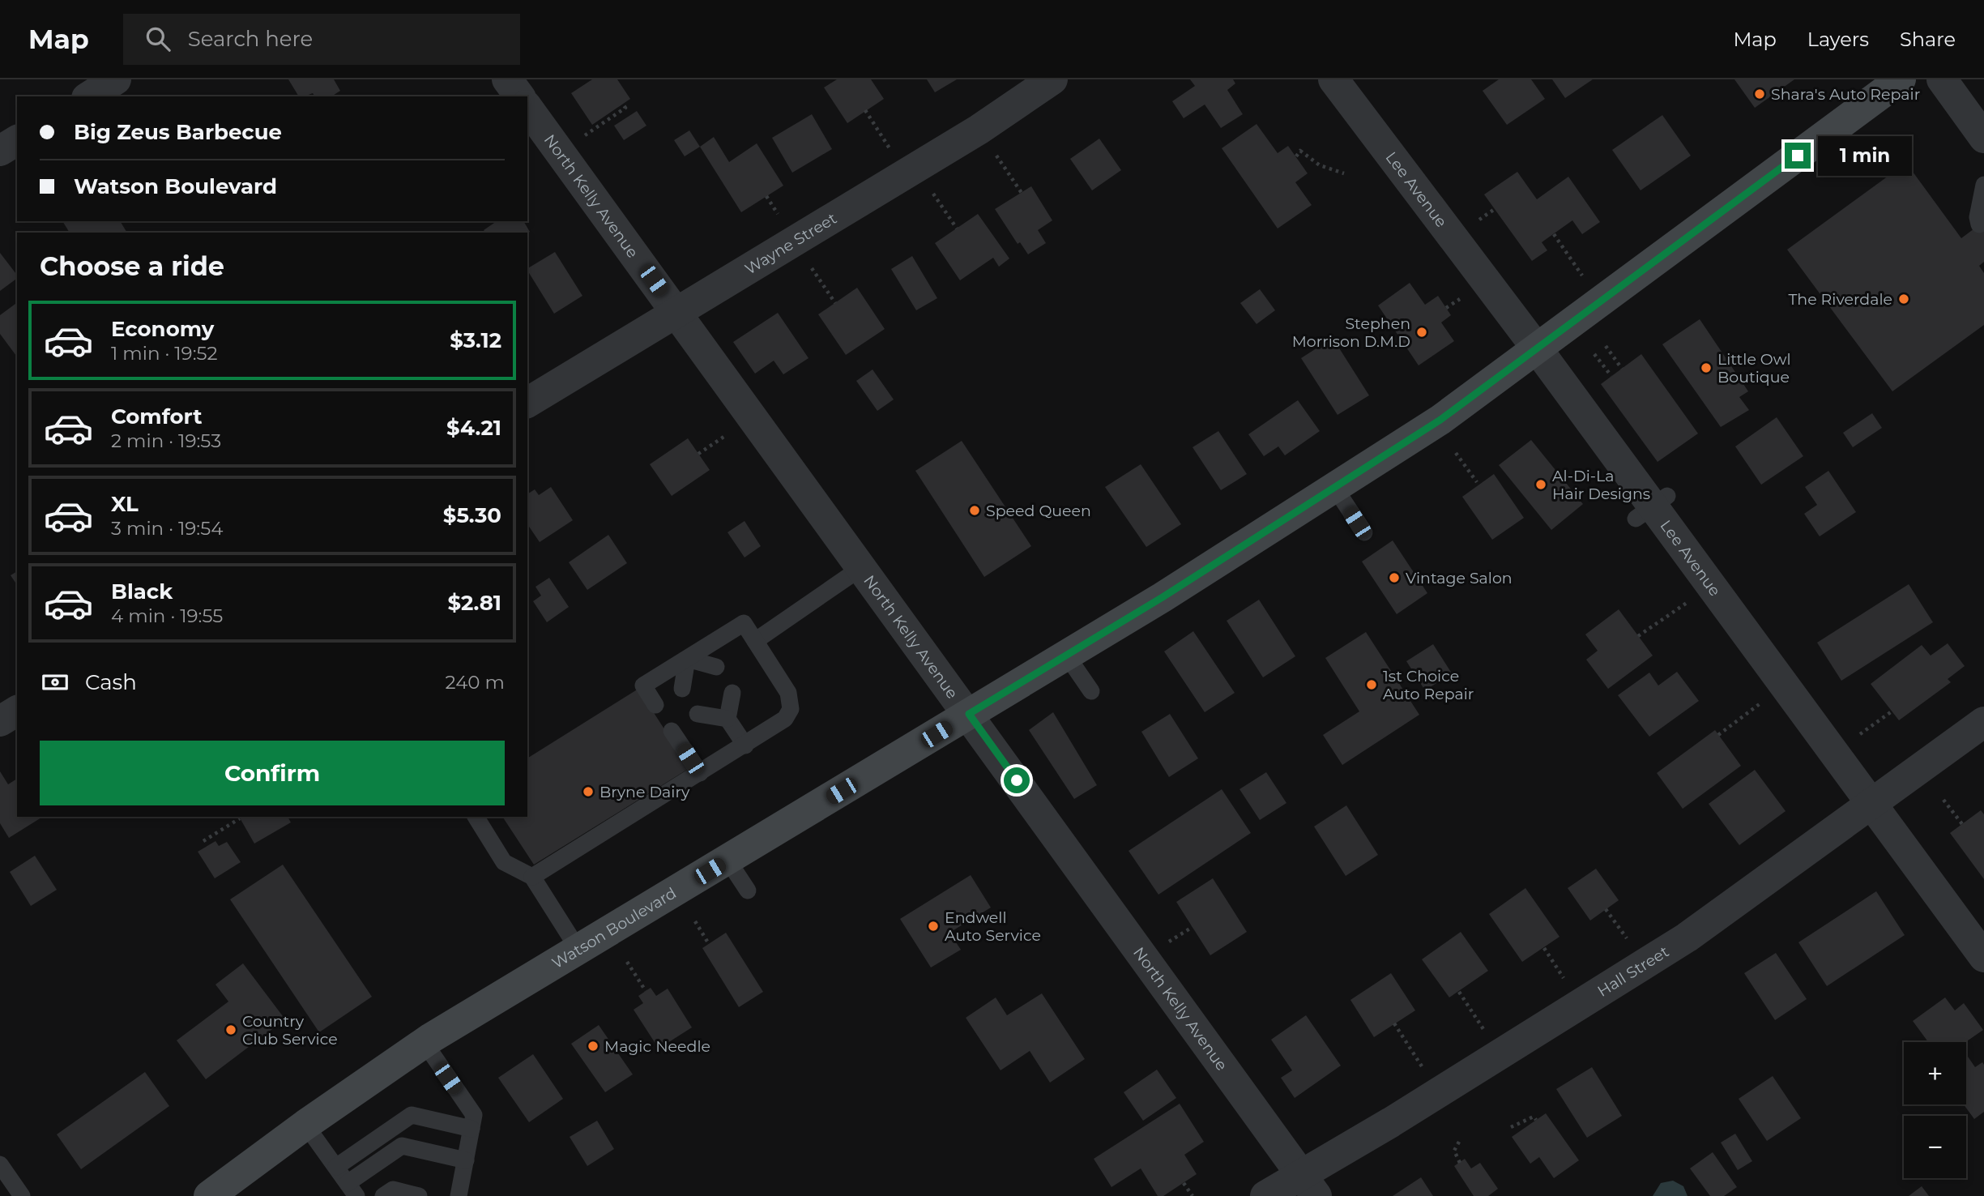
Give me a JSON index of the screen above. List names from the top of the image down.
{
  "streets": {
    "street": [
      "Lee Avenue",
      "North Kelly Avenue",
      "Wayne Street",
      "Watson Boulevard",
      "Hall Street"
    ]
  },
  "crossings": [
    ["Lee Avenue", "Watson Boulevard"],
    ["Lee Avenue", "Hall Street"],
    ["North Kelly Avenue", "Wayne Street"],
    ["North Kelly Avenue", "Watson Boulevard"],
    ["North Kelly Avenue", "Hall Street"]
  ],
  "places": [
    "Shara's Auto Repair",
    "The Riverdale",
    "Stephen Morrison D.M.D",
    "Little Owl Boutique",
    "Al-Di-La Hair Designs",
    "Speed Queen",
    "Vintage Salon",
    "1st Choice Auto Repair",
    "Bryne Dairy",
    "Endwell Auto Service",
    "Country Club Service",
    "Magic Needle"
  ],
  "page": {
    "header": "Map",
    "search": "Search here",
    "nav": ["Map", "Layers", "Share"],
    "banner": ["Big Zeus Barbecue", "Watson Boulevard"],
    "bubble": "1 min",
    "heading": "Choose a ride",
    "list": [
      {
        "name": "Economy",
        "note": "1 min · 19:52",
        "value": "$3.12"
      },
      {
        "name": "Comfort",
        "note": "2 min · 19:53",
        "value": "$4.21"
      },
      {
        "name": "XL",
        "note": "3 min · 19:54",
        "value": "$5.30"
      },
      {
        "name": "Black",
        "note": "4 min · 19:55",
        "value": "$2.81"
      }
    ],
    "pay": ["Cash", "240 m"],
    "buttons": "Confirm",
    "map_buttons": ["+", "−"]
  }
}
